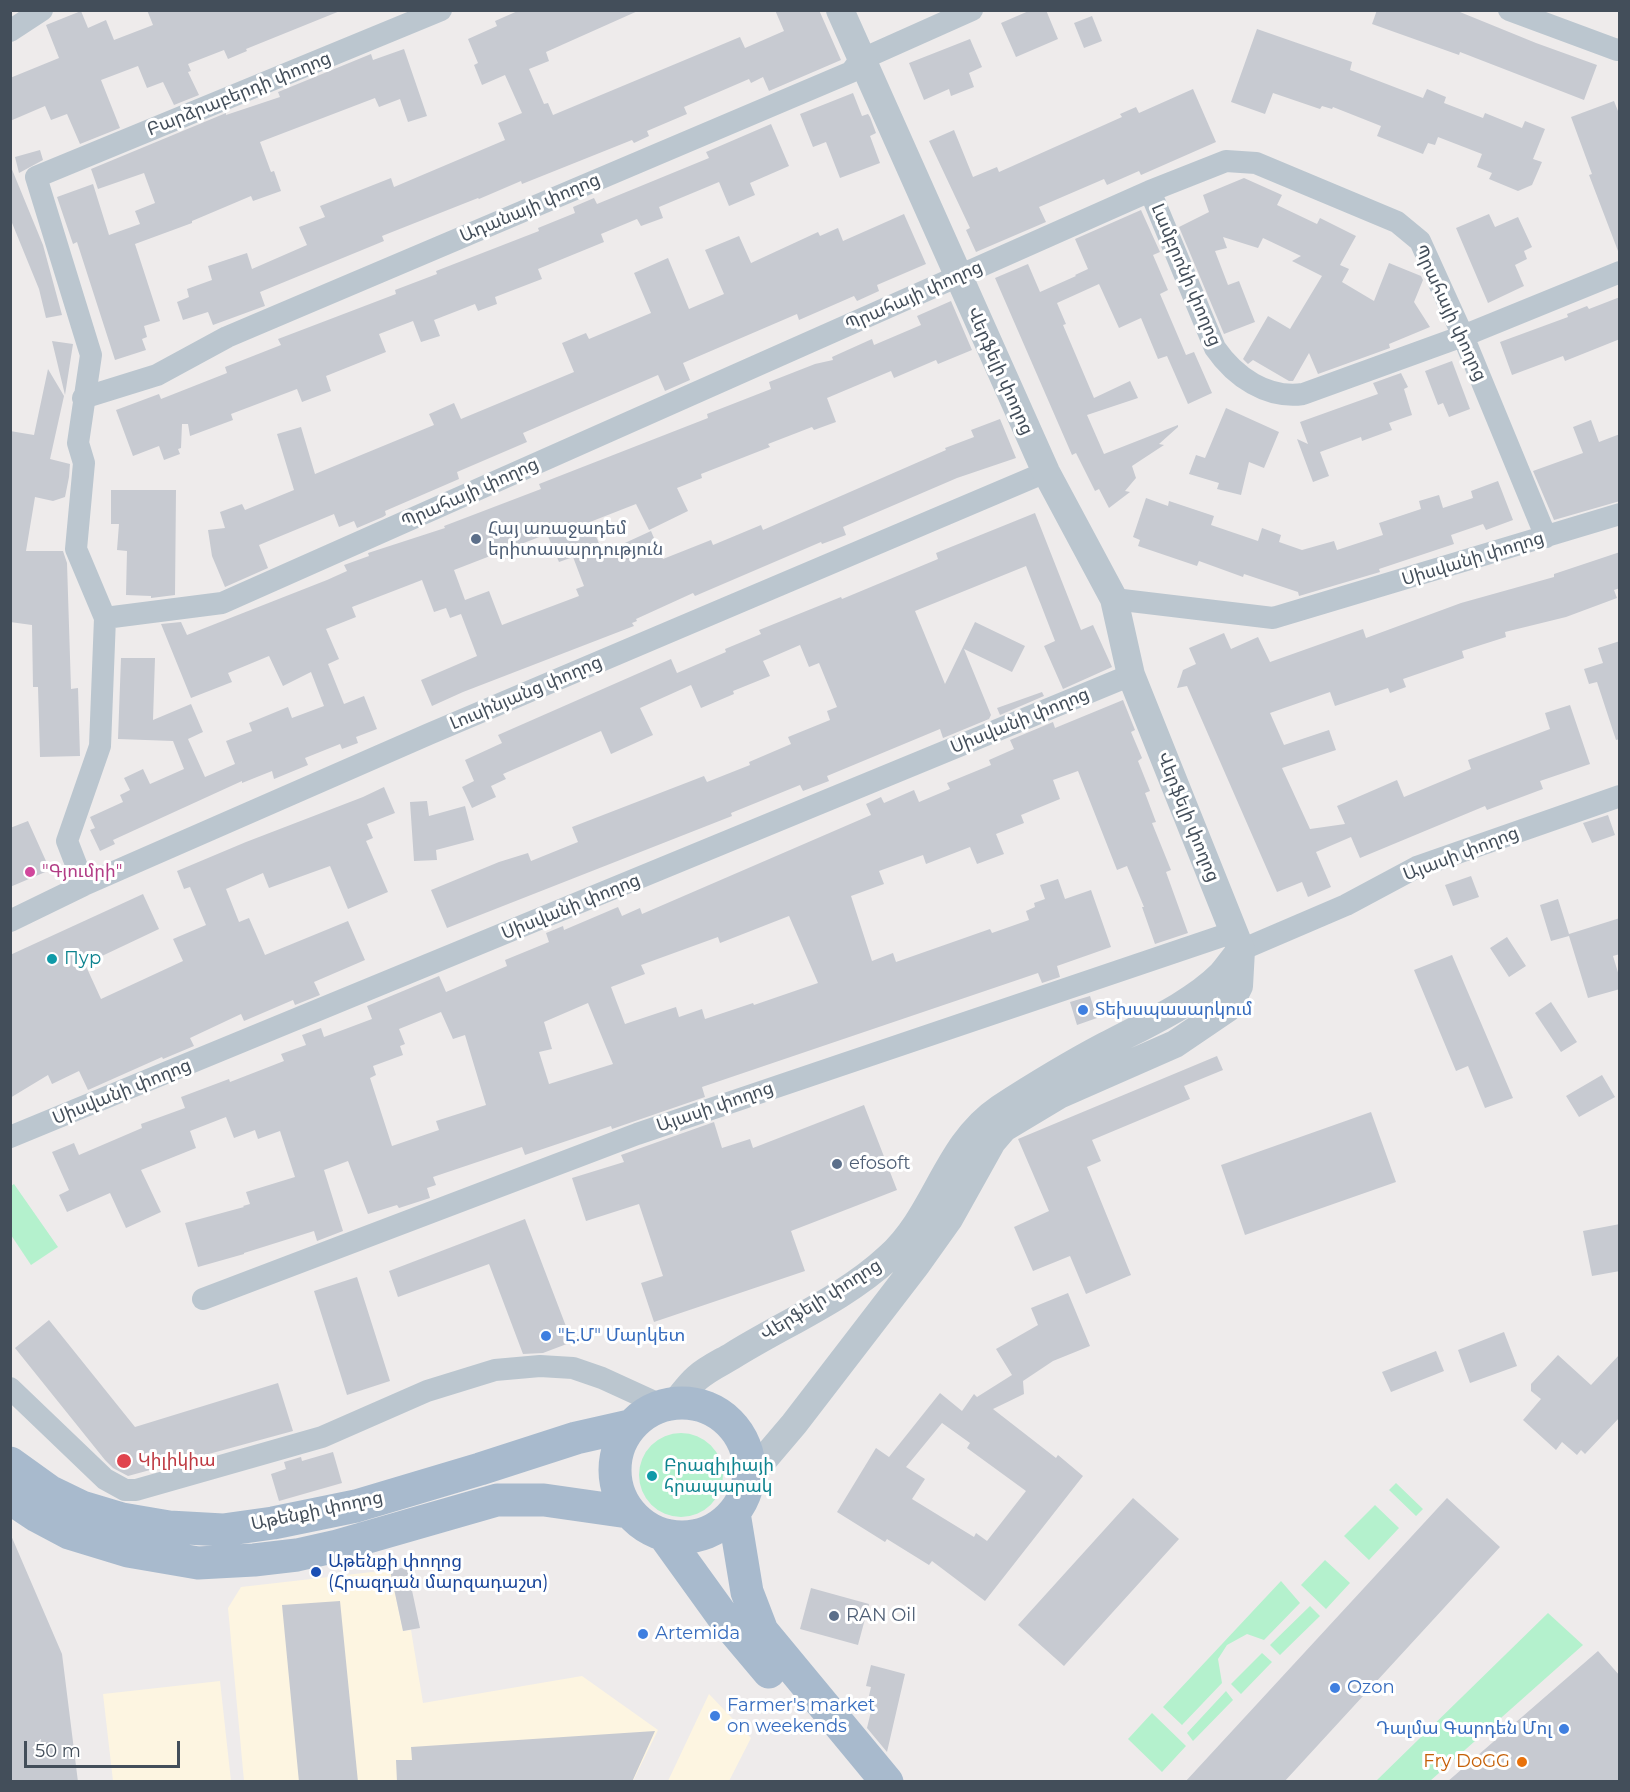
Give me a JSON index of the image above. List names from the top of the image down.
{
  "streets": {
    "main road": ["Աթենքի փողոց"],
    "street": [
      "Բարձրաբերդի փողոց",
      "Ադանայի փողոց",
      "Լամբրոնի փողոց",
      "Պրահայի փողոց",
      "Վերֆելի փողոց",
      "Սիսվանի փողոց",
      "Լուսինյանց փողոց",
      "Այասի փողոց"
    ]
  },
  "crossings": [
    ["Բարձրաբերդի փողոց", "Ադանայի փողոց"],
    ["Ադանայի փողոց", "Վերֆելի փողոց"],
    ["Լամբրոնի փողոց", "Պրահայի փողոց"],
    ["Պրահայի փողոց", "Վերֆելի փողոց"],
    ["Պրահայի փողոց", "Սիսվանի փողոց"],
    ["Վերֆելի փողոց", "Սիսվանի փողոց"],
    ["Վերֆելի փողոց", "Լուսինյանց փողոց"],
    ["Վերֆելի փողոց", "Այասի փողոց"],
    ["Վերֆելի փողոց", "Աթենքի փողոց"]
  ],
  "places": [
    "Հայ առաջադեմ երիտասարդություն",
    "\"Գյումրի\"",
    "Пур",
    "Տեխսպասարկում",
    "efosoft",
    "\"Է.Մ\" Մարկետ",
    "Կիլիկիա",
    "Բրազիլիայի հրապարակ",
    "Աթենքի փողոց (Հրազդան մարզադաշտ)",
    "RAN Oil",
    "Artemida",
    "Ozon",
    "Farmer's market on weekends",
    "Դալմա Գարդեն Մոլ",
    "Fry DoGG"
  ],
  "scale_bar": "50 m"
}
